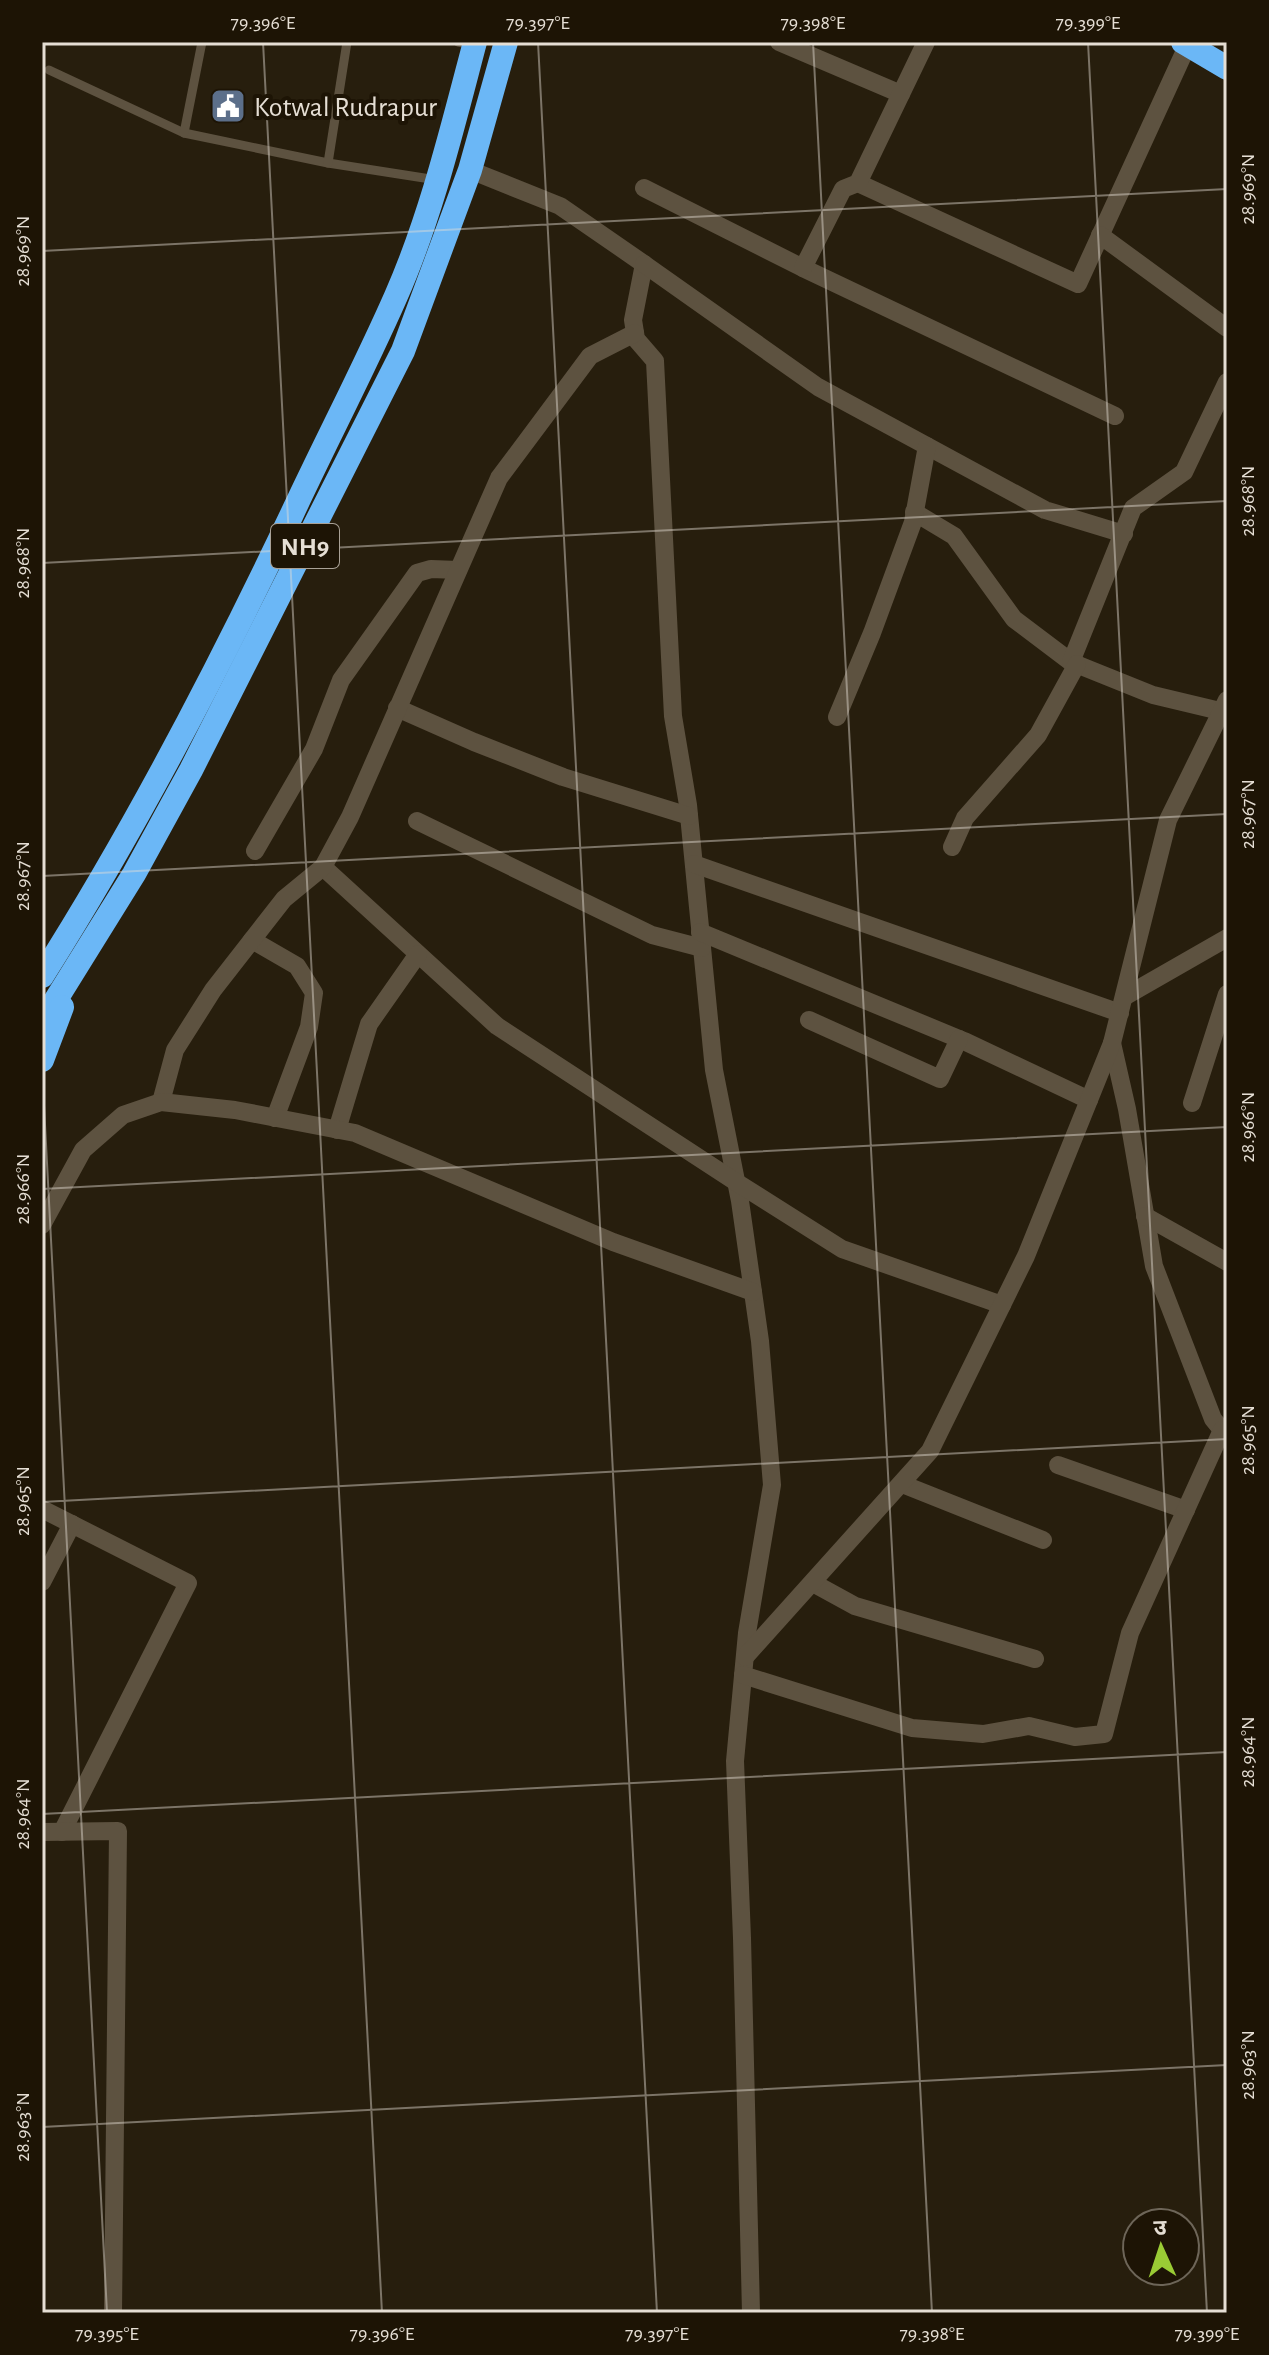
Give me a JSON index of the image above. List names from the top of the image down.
{
  "streets": {
    "highway": ["NH9"]
  },
  "places": {
    "public building": ["Kotwal Rudrapur"]
  },
  "north": "top",
  "coordinates": [
    "79.396°E",
    "79.397°E",
    "79.398°E",
    "79.399°E",
    "28.969°N",
    "28.968°N",
    "28.967°N",
    "28.966°N",
    "28.965°N",
    "28.964°N",
    "28.963°N",
    "79.395°E"
  ]
}
